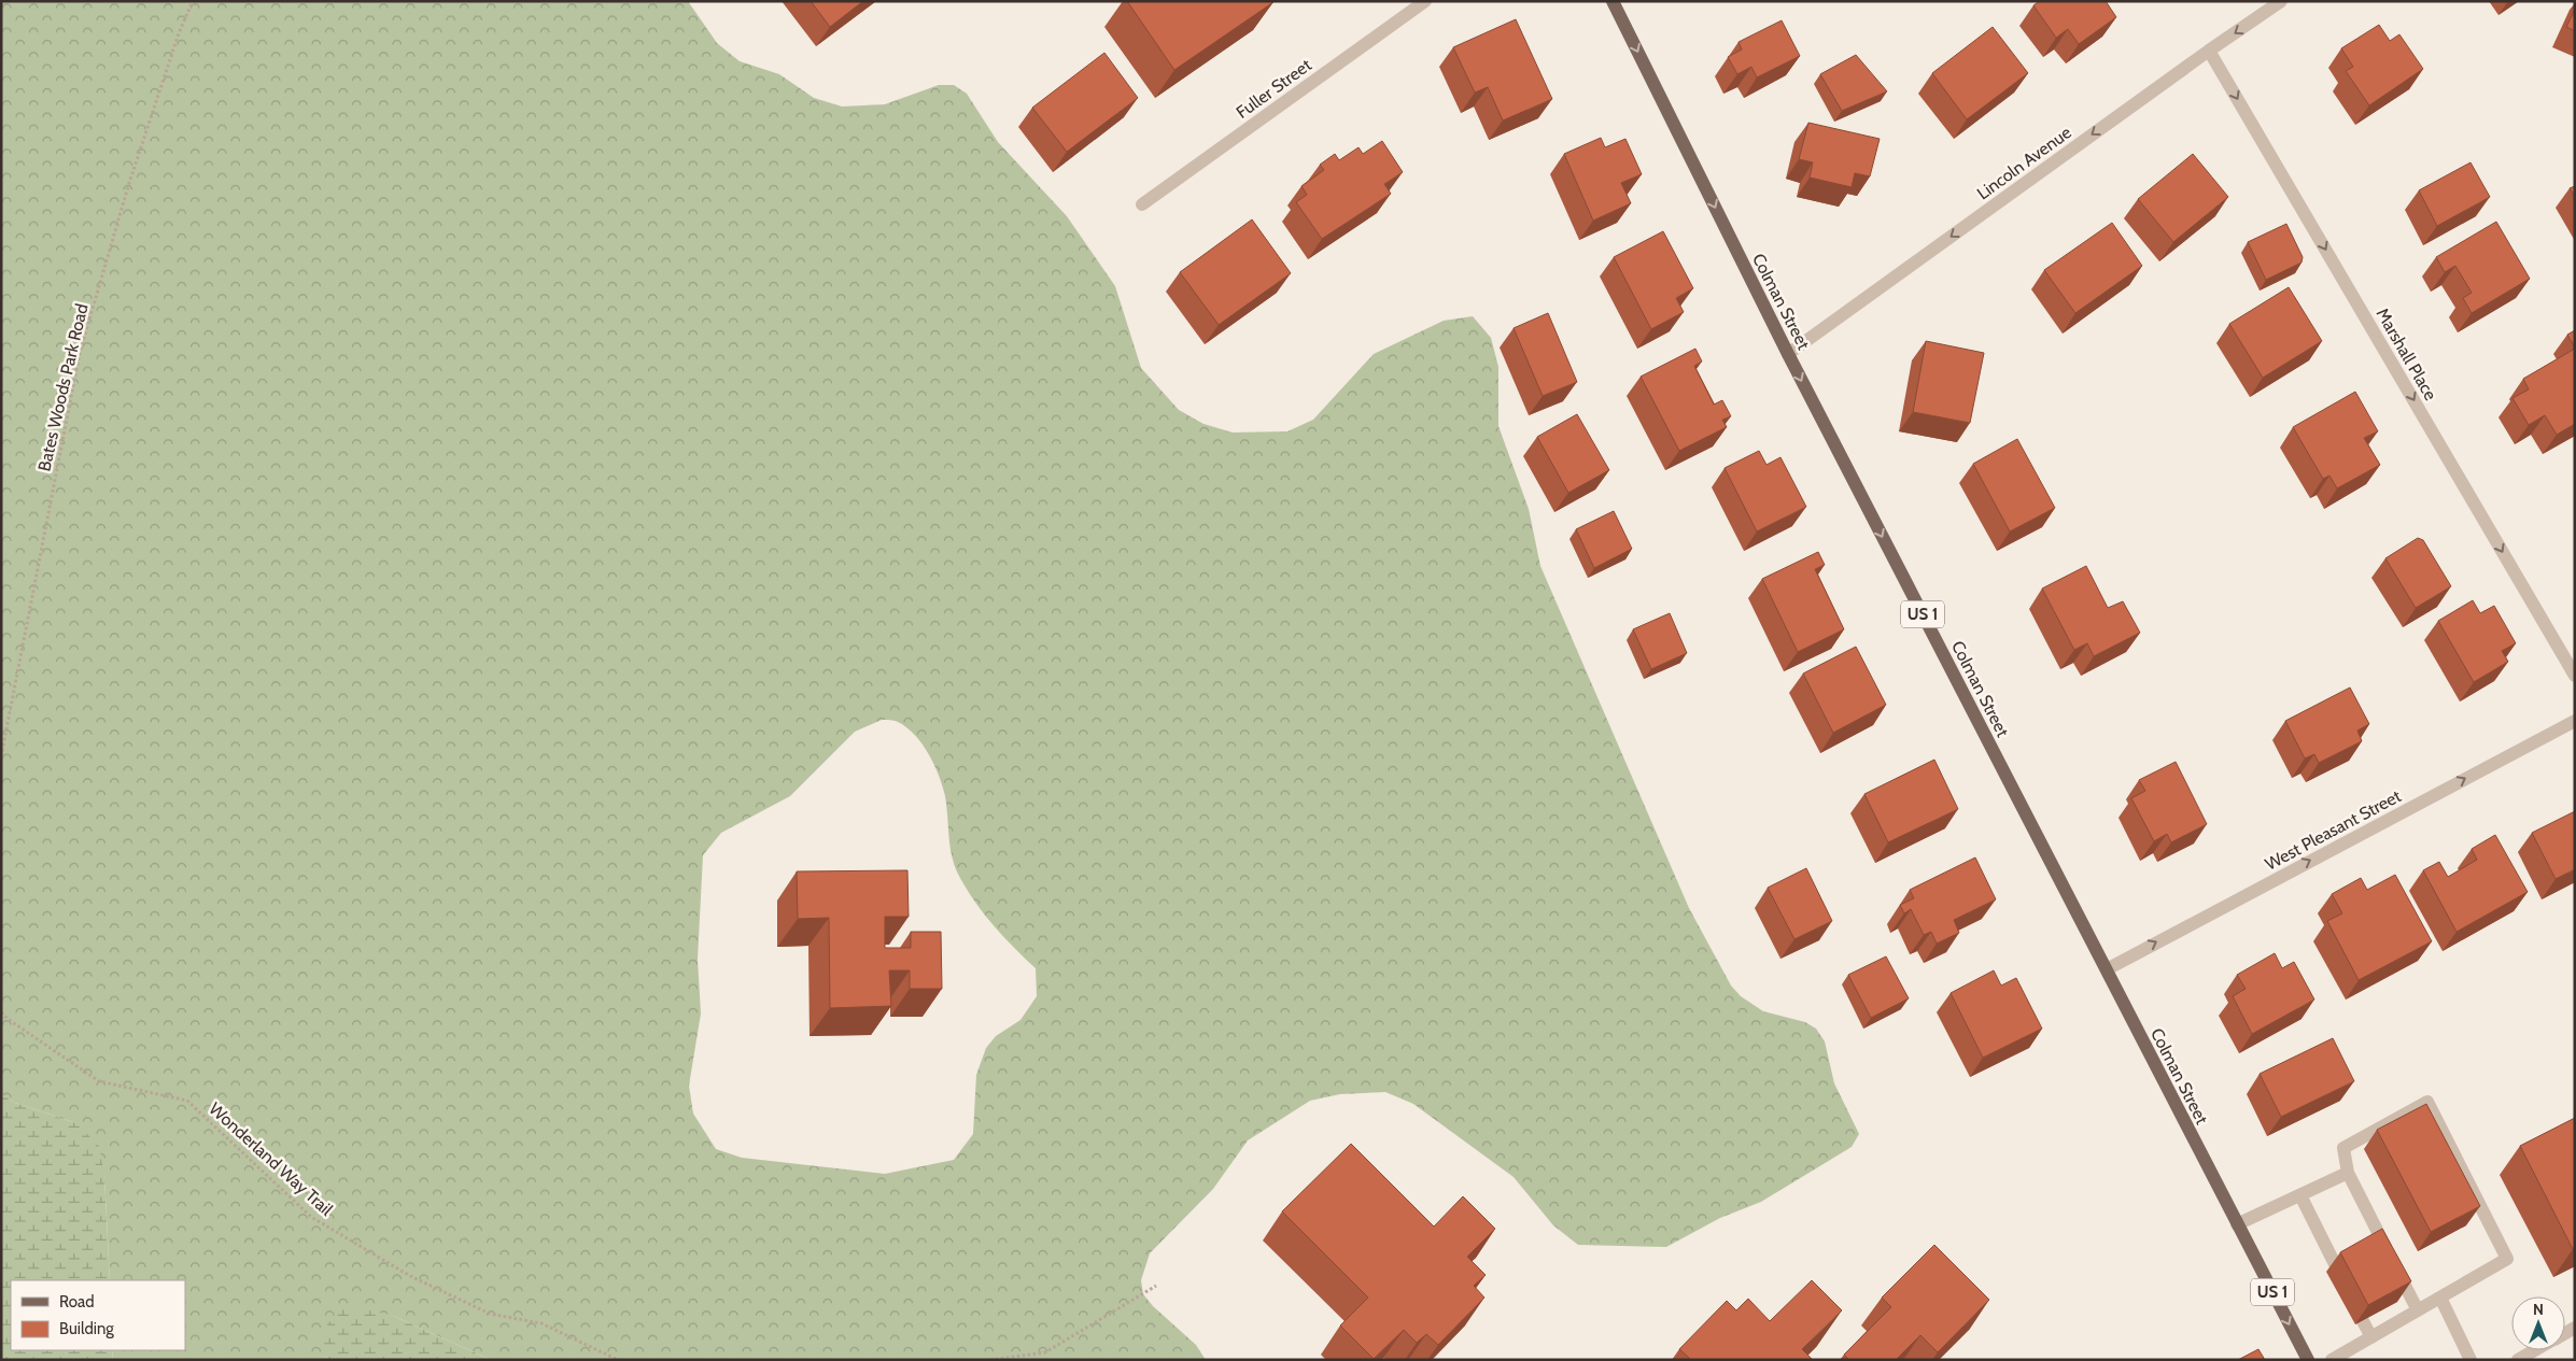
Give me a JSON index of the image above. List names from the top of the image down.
{
  "streets": {
    "main road": ["Colman Street", "US 1"],
    "street": [
      "Fuller Street",
      "Lincoln Avenue",
      "Marshall Place",
      "West Pleasant Street"
    ],
    "path": ["Bates Woods Park Road", "Wonderland Way Trail"]
  },
  "crossings": [
    ["Lincoln Avenue", "Colman Street"],
    ["Lincoln Avenue", "Marshall Place"],
    ["Colman Street", "West Pleasant Street"]
  ],
  "one_way": [
    "Lincoln Avenue",
    "Colman Street",
    "Marshall Place",
    "West Pleasant Street"
  ],
  "legend": ["Road", "Building"],
  "north": "top"
}
